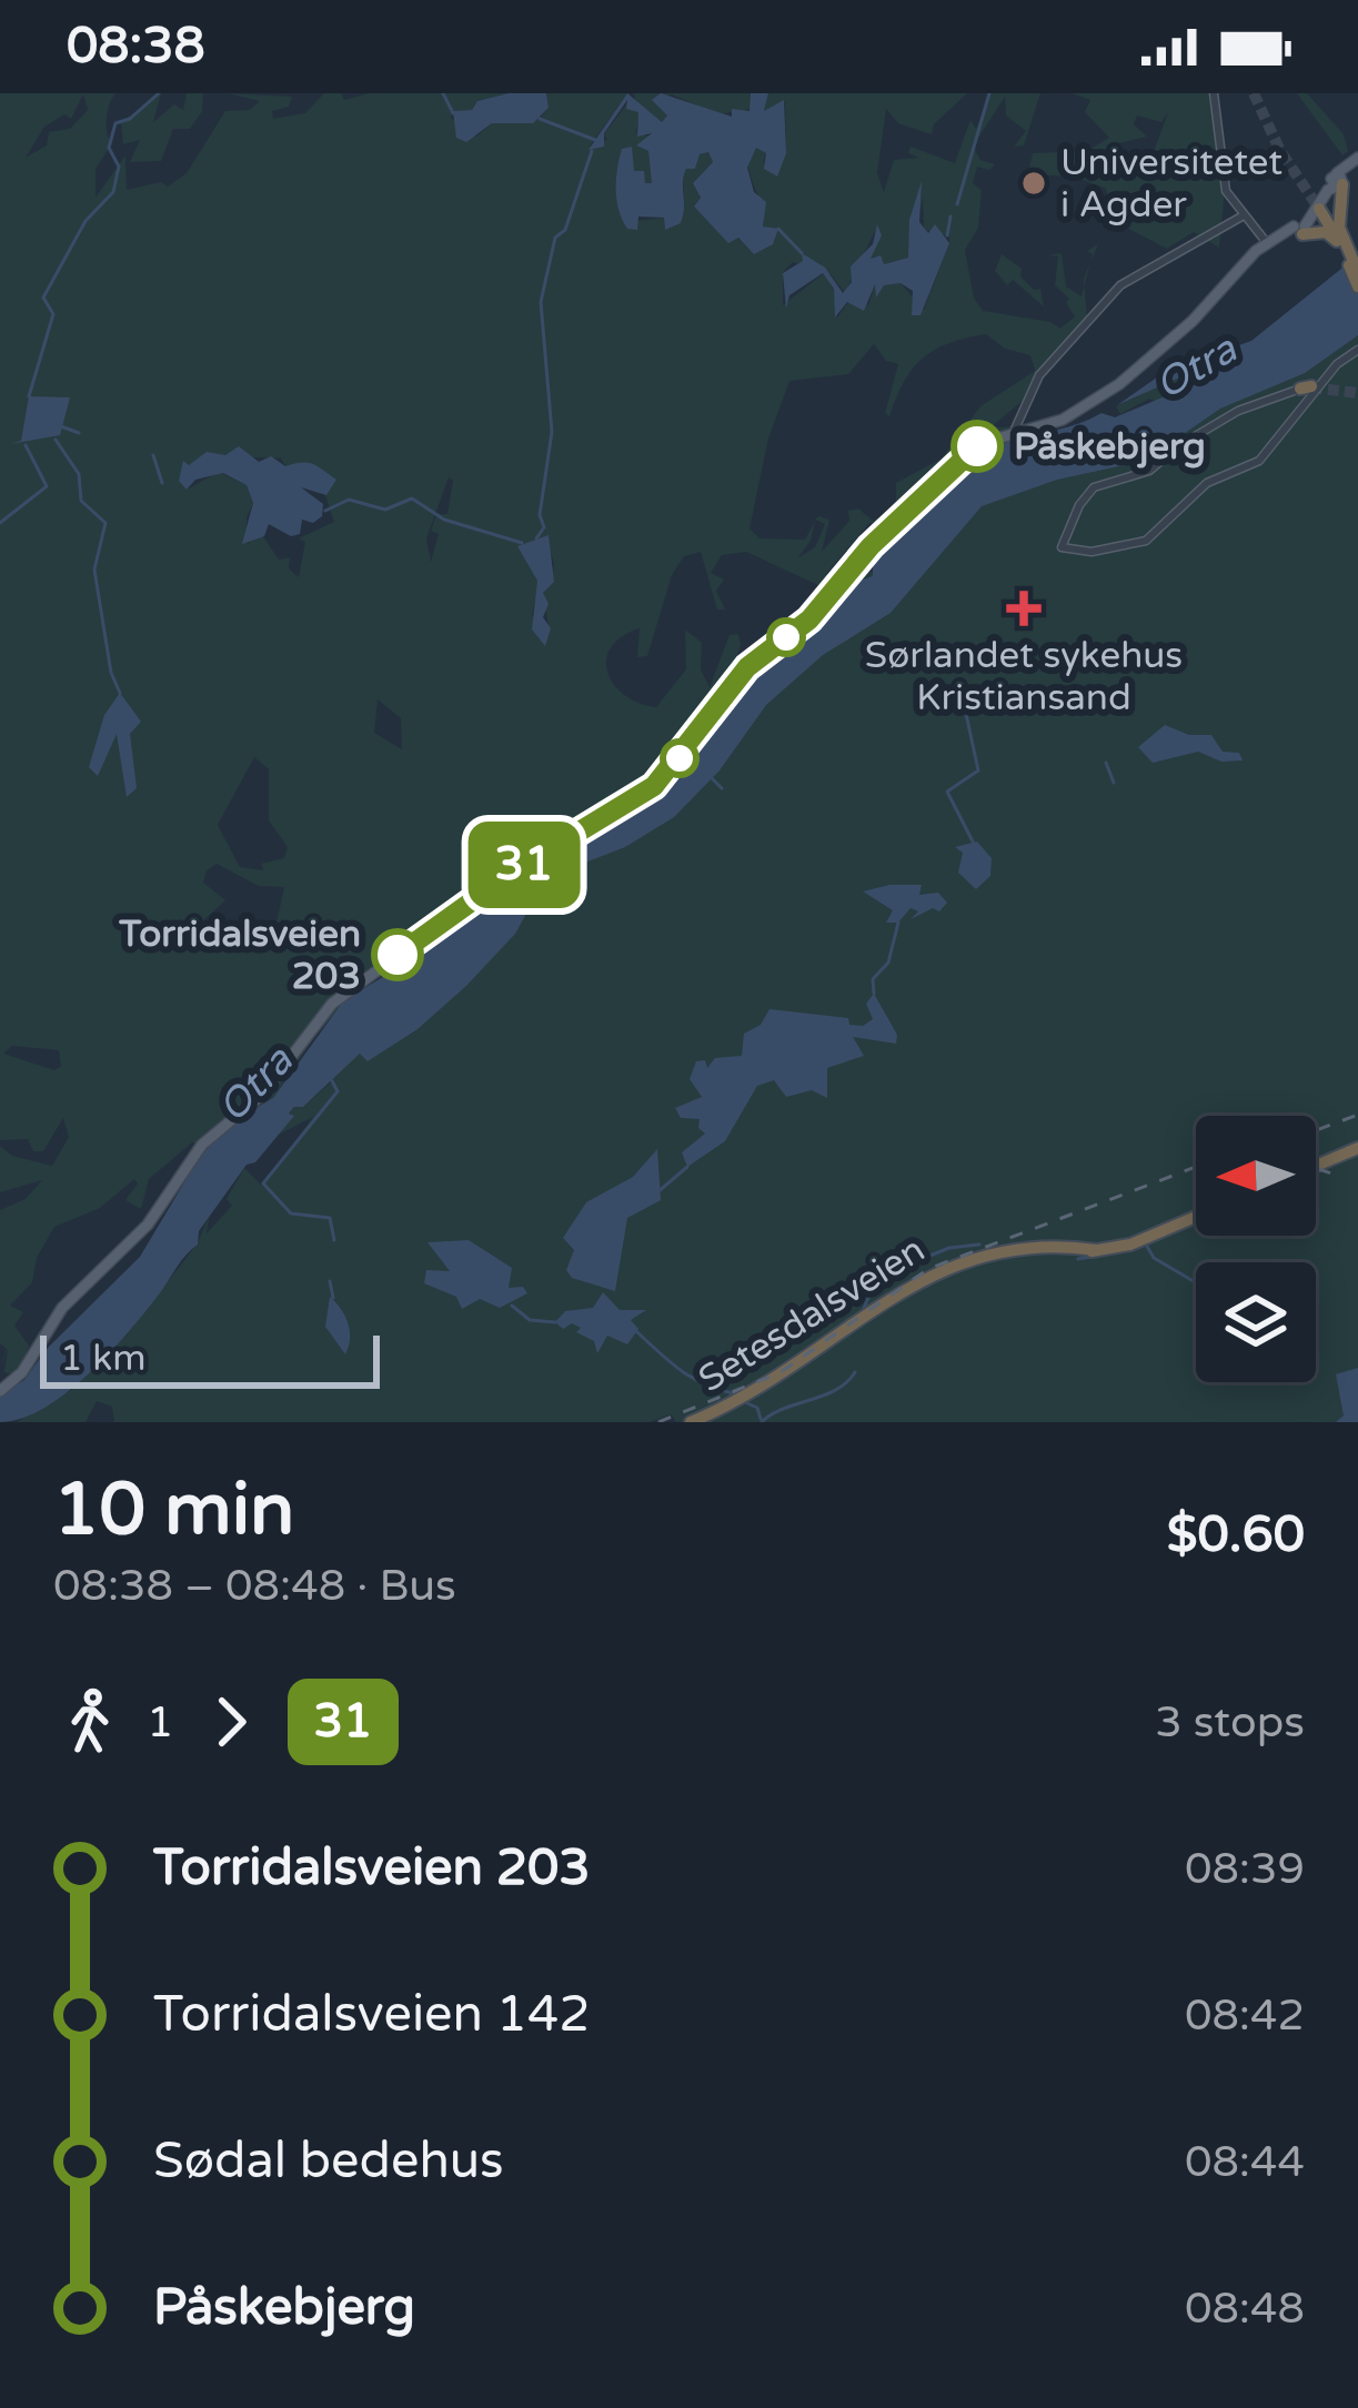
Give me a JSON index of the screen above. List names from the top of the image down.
{
  "streets": {
    "highway": ["Setesdalsveien"]
  },
  "water": ["Otra"],
  "places": {
    "other": ["Universitetet i Agder", "Påskebjerg", "Torridalsveien 203"],
    "health": ["Sørlandet sykehus Kristiansand"]
  },
  "lines": ["bus line 31"],
  "scale_bar": "1 km",
  "north": "left",
  "page": {
    "status": "08:38",
    "on_map": "31",
    "scale": "1 km",
    "heading": ["10 min", "08:38 – 08:48 · Bus", "$0.60"],
    "legs": ["1", "31", "3 stops"],
    "list": [
      {
        "name": "Torridalsveien 203",
        "value": "08:39"
      },
      {
        "name": "Torridalsveien 142",
        "value": "08:42"
      },
      {
        "name": "Sødal bedehus",
        "value": "08:44"
      },
      {
        "name": "Påskebjerg",
        "value": "08:48"
      }
    ]
  }
}
